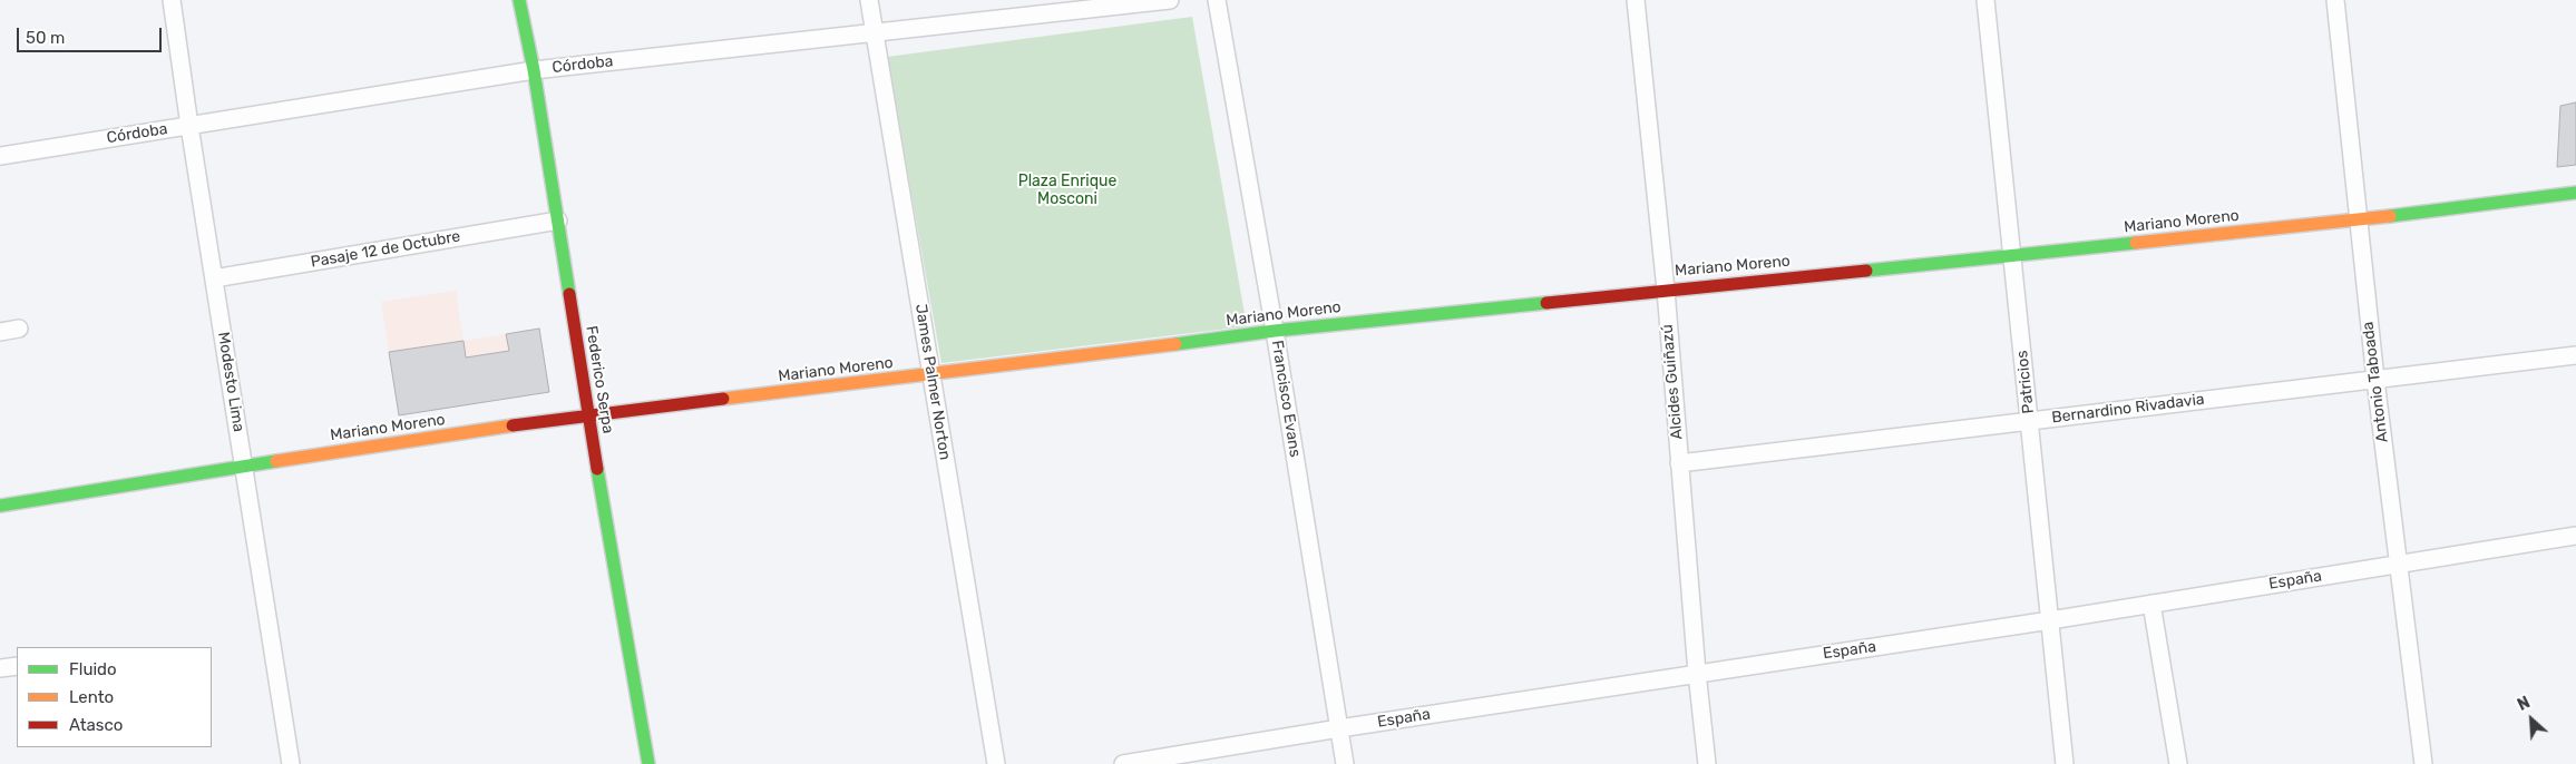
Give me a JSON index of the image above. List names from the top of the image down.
{
  "streets": {
    "street": [
      "Córdoba",
      "Mariano Moreno",
      "Pasaje 12 de Octubre",
      "Federico Serpa",
      "Modesto Lima",
      "James Palmer Norton",
      "Alcides Guiñazú",
      "Patricios",
      "Antonio Taboada",
      "Francisco Evans",
      "Bernardino Rivadavia",
      "España"
    ]
  },
  "crossings": [
    ["Córdoba", "Federico Serpa"],
    ["Córdoba", "Modesto Lima"],
    ["Córdoba", "James Palmer Norton"],
    ["Mariano Moreno", "Federico Serpa"],
    ["Mariano Moreno", "Modesto Lima"],
    ["Mariano Moreno", "James Palmer Norton"],
    ["Mariano Moreno", "Alcides Guiñazú"],
    ["Mariano Moreno", "Patricios"],
    ["Mariano Moreno", "Antonio Taboada"],
    ["Mariano Moreno", "Francisco Evans"],
    ["Pasaje 12 de Octubre", "Federico Serpa"],
    ["Pasaje 12 de Octubre", "Modesto Lima"],
    ["Alcides Guiñazú", "Bernardino Rivadavia"],
    ["Alcides Guiñazú", "España"],
    ["Patricios", "Bernardino Rivadavia"],
    ["Patricios", "España"],
    ["Antonio Taboada", "Bernardino Rivadavia"],
    ["Antonio Taboada", "España"],
    ["Francisco Evans", "España"]
  ],
  "parks": ["Plaza Enrique Mosconi"],
  "legend": ["Fluido", "Lento", "Atasco"],
  "scale_bar": "50 m",
  "north": "top left"
}
